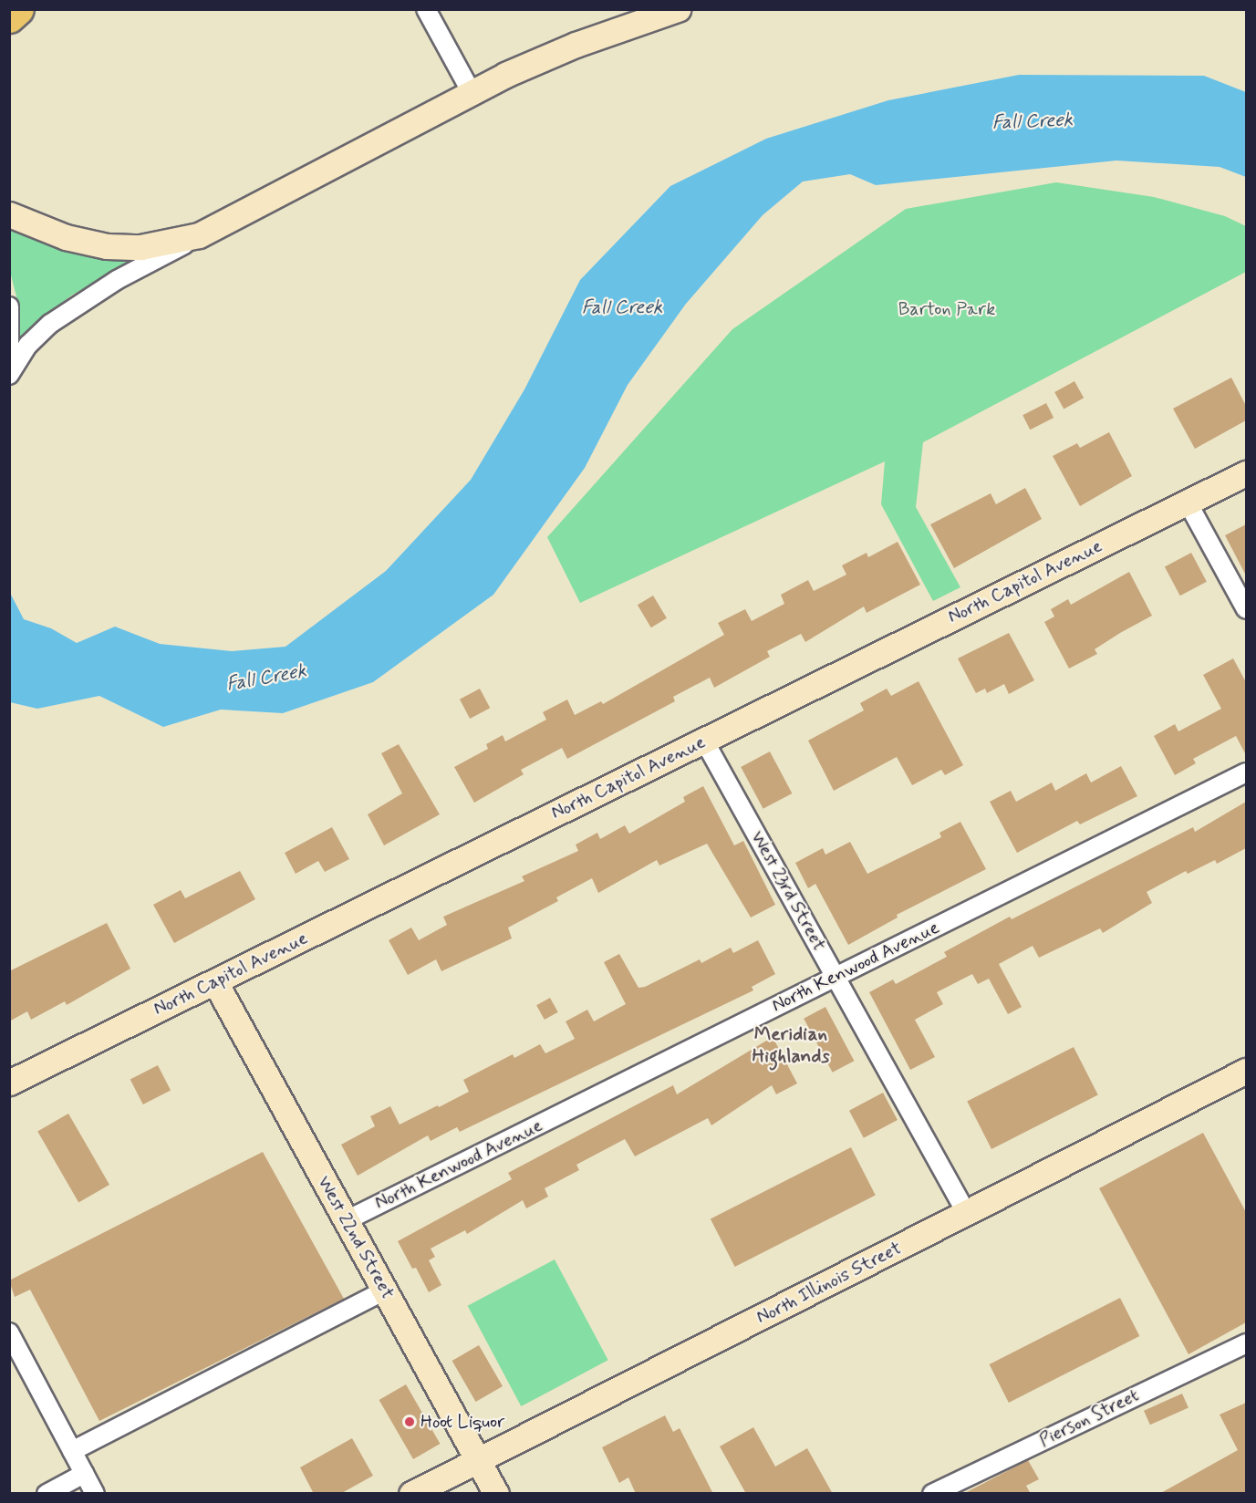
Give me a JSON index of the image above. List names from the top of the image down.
{
  "streets": {
    "main road": ["North Capitol Avenue", "West 22nd Street", "North Illinois Street"],
    "street": ["West 23rd Street", "North Kenwood Avenue", "Pierson Street"]
  },
  "crossings": [
    ["North Capitol Avenue", "West 23rd Street"],
    ["North Capitol Avenue", "West 22nd Street"],
    ["West 23rd Street", "North Kenwood Avenue"],
    ["West 23rd Street", "North Illinois Street"],
    ["North Kenwood Avenue", "West 22nd Street"],
    ["West 22nd Street", "North Illinois Street"]
  ],
  "districts": ["Meridian Highlands"],
  "water": ["Fall Creek"],
  "parks": ["Barton Park"],
  "places": ["Hoot Liquor"]
}
